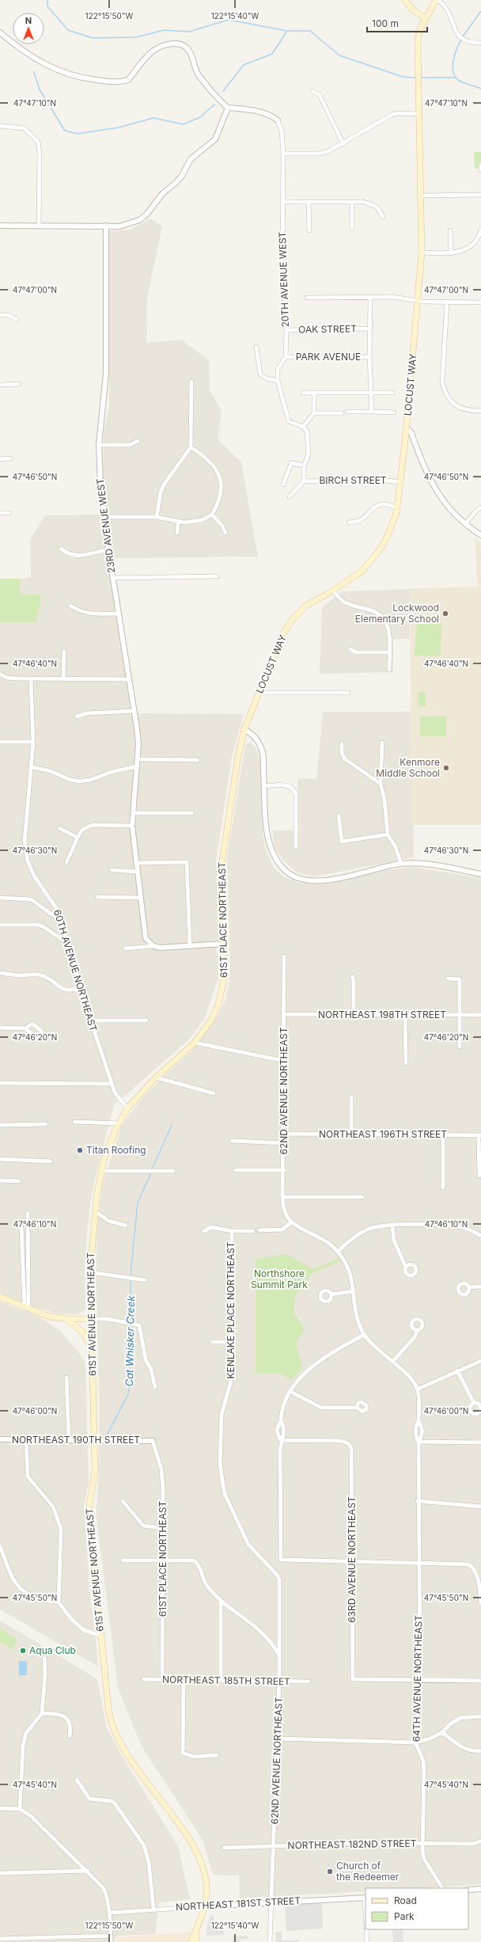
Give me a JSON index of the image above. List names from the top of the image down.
{
  "streets": {
    "main road": ["LOCUST WAY", "61ST PLACE NORTHEAST", "61ST AVENUE NORTHEAST"],
    "street": [
      "20TH AVENUE WEST",
      "OAK STREET",
      "PARK AVENUE",
      "BIRCH STREET",
      "23RD AVENUE WEST",
      "60TH AVENUE NORTHEAST",
      "NORTHEAST 198TH STREET",
      "62ND AVENUE NORTHEAST",
      "NORTHEAST 196TH STREET",
      "KENLAKE PLACE NORTHEAST",
      "NORTHEAST 190TH STREET",
      "63RD AVENUE NORTHEAST",
      "64TH AVENUE NORTHEAST",
      "NORTHEAST 185TH STREET",
      "NORTHEAST 182ND STREET",
      "NORTHEAST 181ST STREET"
    ]
  },
  "crossings": [
    ["20TH AVENUE WEST", "OAK STREET"],
    ["20TH AVENUE WEST", "PARK AVENUE"],
    ["OAK STREET", "PARK AVENUE"],
    ["LOCUST WAY", "BIRCH STREET"],
    ["LOCUST WAY", "61ST PLACE NORTHEAST"],
    ["61ST PLACE NORTHEAST", "60TH AVENUE NORTHEAST"],
    ["61ST PLACE NORTHEAST", "61ST AVENUE NORTHEAST"],
    ["61ST PLACE NORTHEAST", "NORTHEAST 190TH STREET"],
    ["61ST PLACE NORTHEAST", "NORTHEAST 185TH STREET"],
    ["60TH AVENUE NORTHEAST", "61ST AVENUE NORTHEAST"],
    ["NORTHEAST 198TH STREET", "62ND AVENUE NORTHEAST"],
    ["62ND AVENUE NORTHEAST", "NORTHEAST 196TH STREET"],
    ["62ND AVENUE NORTHEAST", "KENLAKE PLACE NORTHEAST"],
    ["62ND AVENUE NORTHEAST", "NORTHEAST 185TH STREET"],
    ["62ND AVENUE NORTHEAST", "NORTHEAST 182ND STREET"],
    ["62ND AVENUE NORTHEAST", "NORTHEAST 181ST STREET"],
    ["61ST AVENUE NORTHEAST", "NORTHEAST 190TH STREET"],
    ["61ST AVENUE NORTHEAST", "NORTHEAST 181ST STREET"],
    ["63RD AVENUE NORTHEAST", "64TH AVENUE NORTHEAST"],
    ["64TH AVENUE NORTHEAST", "NORTHEAST 182ND STREET"]
  ],
  "water": ["Cat Whisker Creek"],
  "parks": ["Northshore Summit Park"],
  "places": [
    "Lockwood Elementary School",
    "Kenmore Middle School",
    "Titan Roofing",
    "Aqua Club",
    "Church of the Redeemer"
  ],
  "legend": ["Road", "Park"],
  "scale_bar": "100 m",
  "north": "top",
  "coordinates": [
    "122°15'50\"W",
    "122°15'40\"W",
    "47°47'10\"N",
    "47°47'00\"N",
    "47°46'50\"N",
    "47°46'40\"N",
    "47°46'30\"N",
    "47°46'20\"N",
    "47°46'10\"N",
    "47°46'00\"N",
    "47°45'50\"N",
    "47°45'40\"N"
  ]
}
